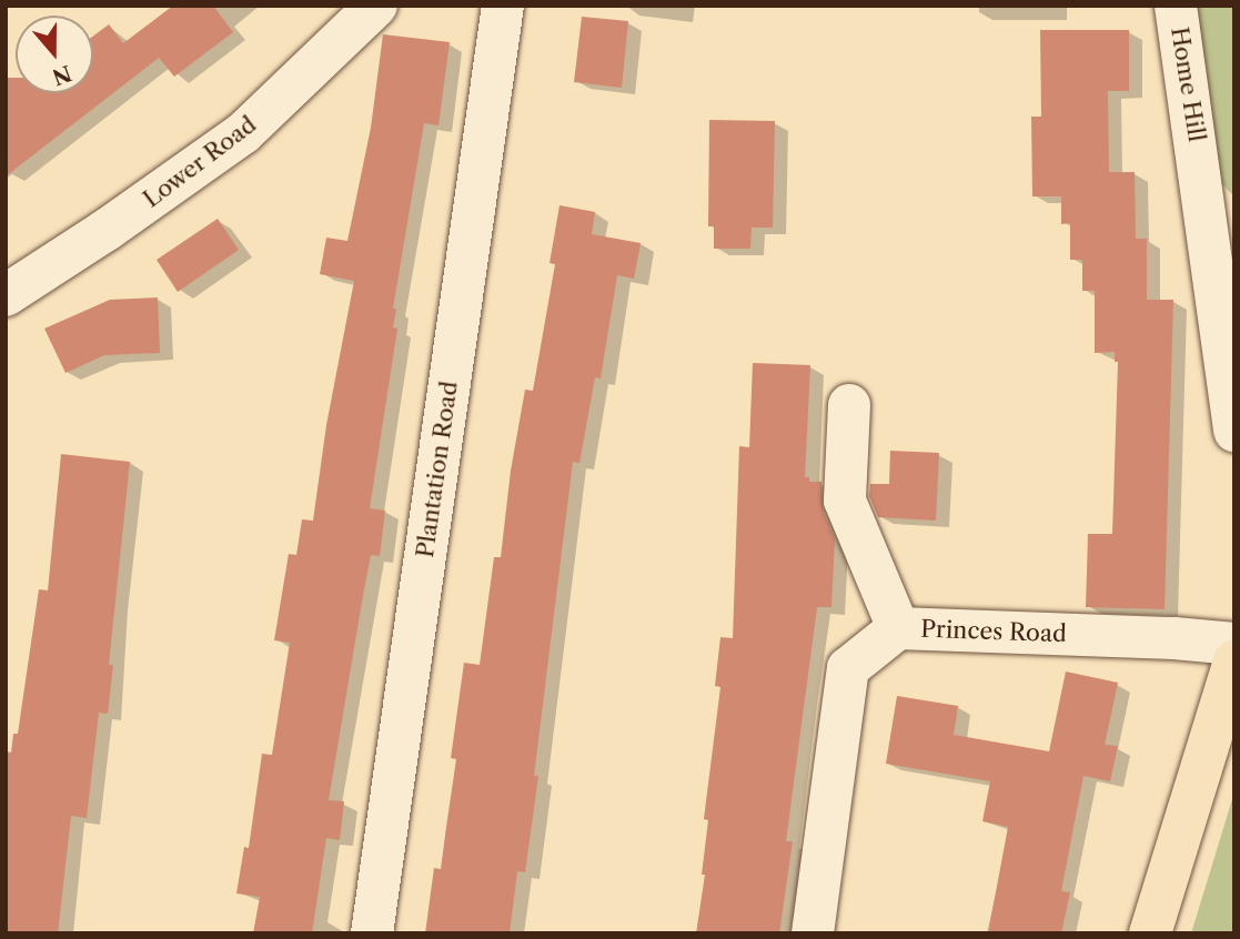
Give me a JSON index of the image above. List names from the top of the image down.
{
  "streets": {
    "street": [
      "Home Hill",
      "Lower Road",
      "Plantation Road",
      "Princes Road"
    ]
  },
  "north": "bottom"
}
